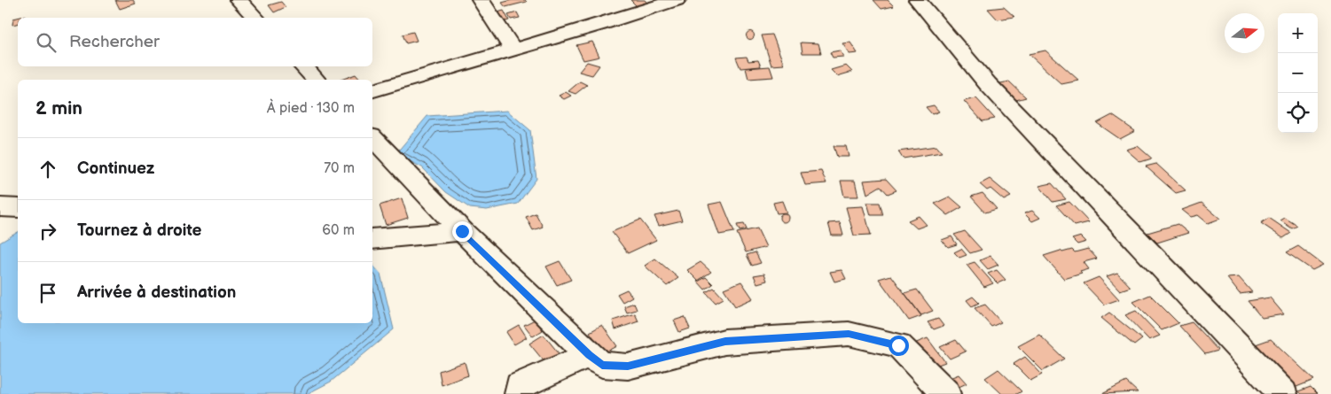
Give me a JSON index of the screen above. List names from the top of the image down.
{
  "north": "right",
  "page": {
    "map_buttons": ["+", "−"],
    "search": "Rechercher",
    "heading": ["2 min", "À pied · 130 m"],
    "list": [
      ["Continuez", "70 m"],
      ["Tournez à droite", "60 m"],
      "Arrivée à destination"
    ]
  }
}
